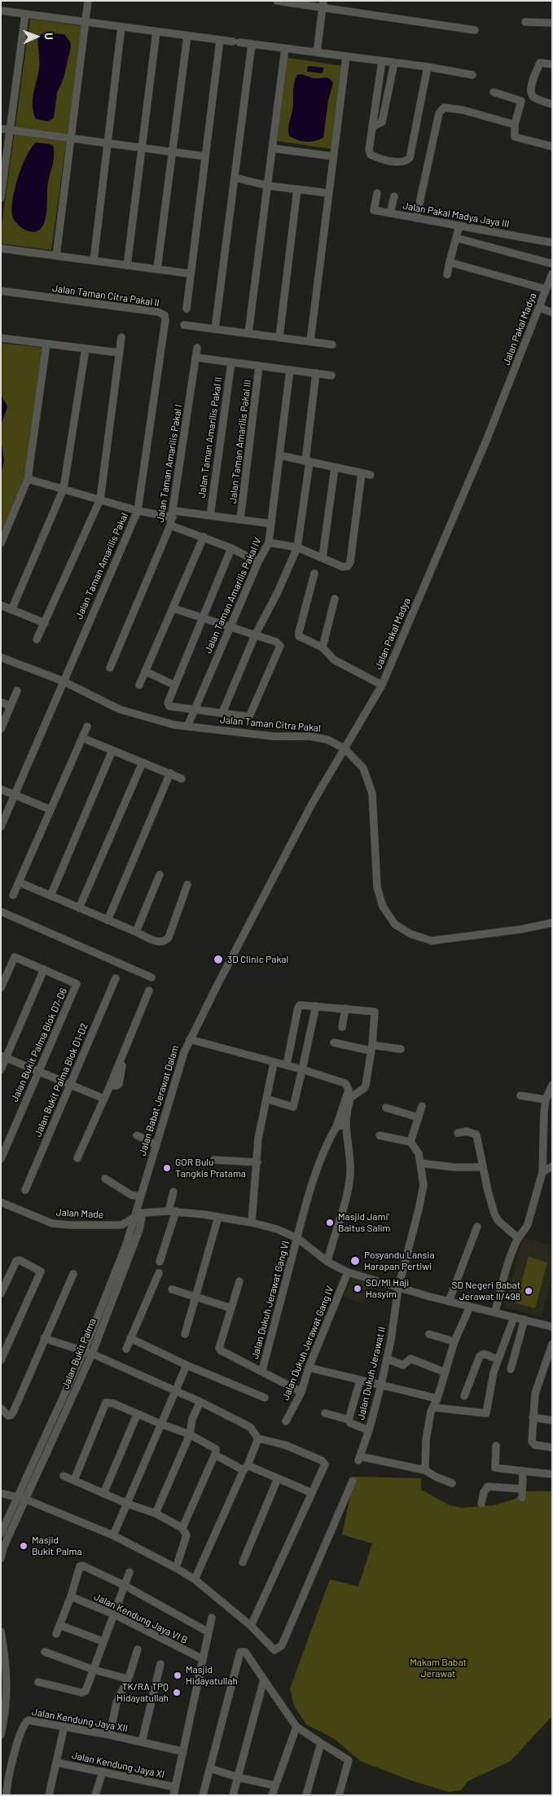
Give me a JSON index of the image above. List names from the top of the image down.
{
  "streets": {
    "street": [
      "Jalan Pakal Madya Jaya III",
      "Jalan Taman Citra Pakal II",
      "Jalan Pakal Madya",
      "Jalan Taman Amarilis Pakal II",
      "Jalan Taman Amarilis Pakal III",
      "Jalan Taman Amarilis Pakal I",
      "Jalan Taman Amarilis Pakal",
      "Jalan Taman Amarilis Pakal IV",
      "Jalan Taman Citra Pakal",
      "Jalan Bukit Palma Blok D7-D6",
      "Jalan Bukit Palma Blok D1-D2",
      "Jalan Babat Jerawat Dalam",
      "Jalan Made",
      "Jalan Dukuh Jerawat Gang VI",
      "Jalan Dukuh Jerawat Gang IV",
      "Jalan Bukit Palma",
      "Jalan Dukuh Jerawat II",
      "Jalan Kendung Jaya VI B",
      "Jalan Kendung Jaya XII",
      "Jalan Kendung Jaya XI"
    ]
  },
  "crossings": [
    ["Jalan Taman Citra Pakal II", "Jalan Taman Amarilis Pakal"],
    ["Jalan Pakal Madya", "Jalan Taman Citra Pakal"],
    ["Jalan Pakal Madya", "Jalan Babat Jerawat Dalam"],
    ["Jalan Taman Amarilis Pakal", "Jalan Taman Citra Pakal"],
    ["Jalan Taman Amarilis Pakal IV", "Jalan Taman Citra Pakal"],
    ["Jalan Babat Jerawat Dalam", "Jalan Made"],
    ["Jalan Babat Jerawat Dalam", "Jalan Bukit Palma"],
    ["Jalan Made", "Jalan Bukit Palma"]
  ],
  "parks": ["Makam Babat Jerawat"],
  "places": [
    "3D Clinic Pakal",
    "GOR Bulu Tangkis Pratama",
    "Masjid Jami' Baitus Salim",
    "Posyandu Lansia Harapan Pertiwi",
    "SD/MI Haji Hasyim",
    "SD Negeri Babat Jerawat II/498",
    "Masjid Bukit Palma",
    "Masjid Hidayatullah",
    "TK/RA TPQ Hidayatullah"
  ],
  "north": "right"
}
